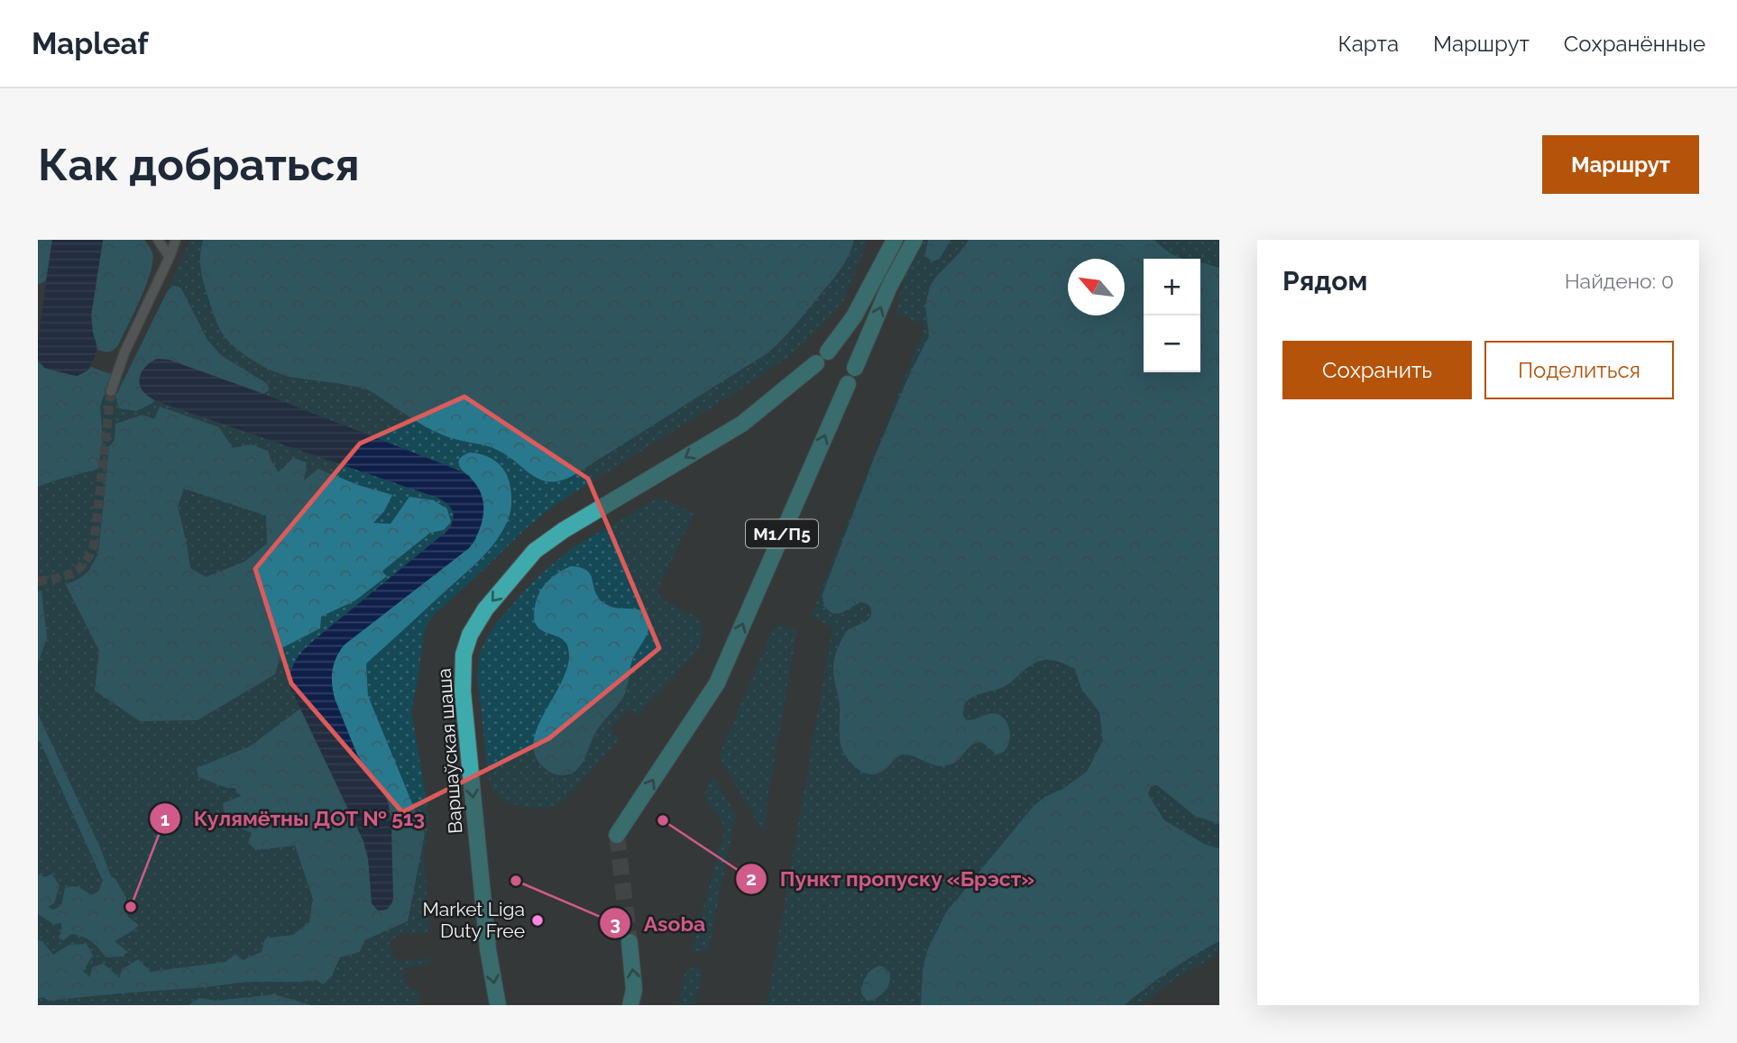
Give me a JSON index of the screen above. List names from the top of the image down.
{
  "streets": {
    "highway": ["М1/П5", "Варшаўская шаша"]
  },
  "one_way": ["Варшаўская шаша"],
  "places": [
    "Пункт пропуску «Брэст»",
    "Asoba",
    "Кулямётны ДОТ № 513",
    "Market Liga Duty Free"
  ],
  "north": "top left",
  "page": {
    "header": "Mapleaf",
    "nav": ["Карта", "Маршрут", "Сохранённые"],
    "buttons": [
      "Маршрут",
      ["Сохранить", "Поделиться"]
    ],
    "title": "Как добраться",
    "heading": ["Рядом", "Найдено: 0"],
    "map_buttons": ["+", "−"]
  }
}
